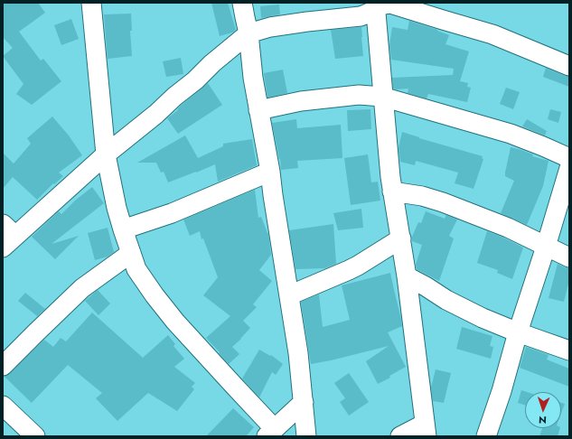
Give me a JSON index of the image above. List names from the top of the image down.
{
  "north": "bottom"
}
